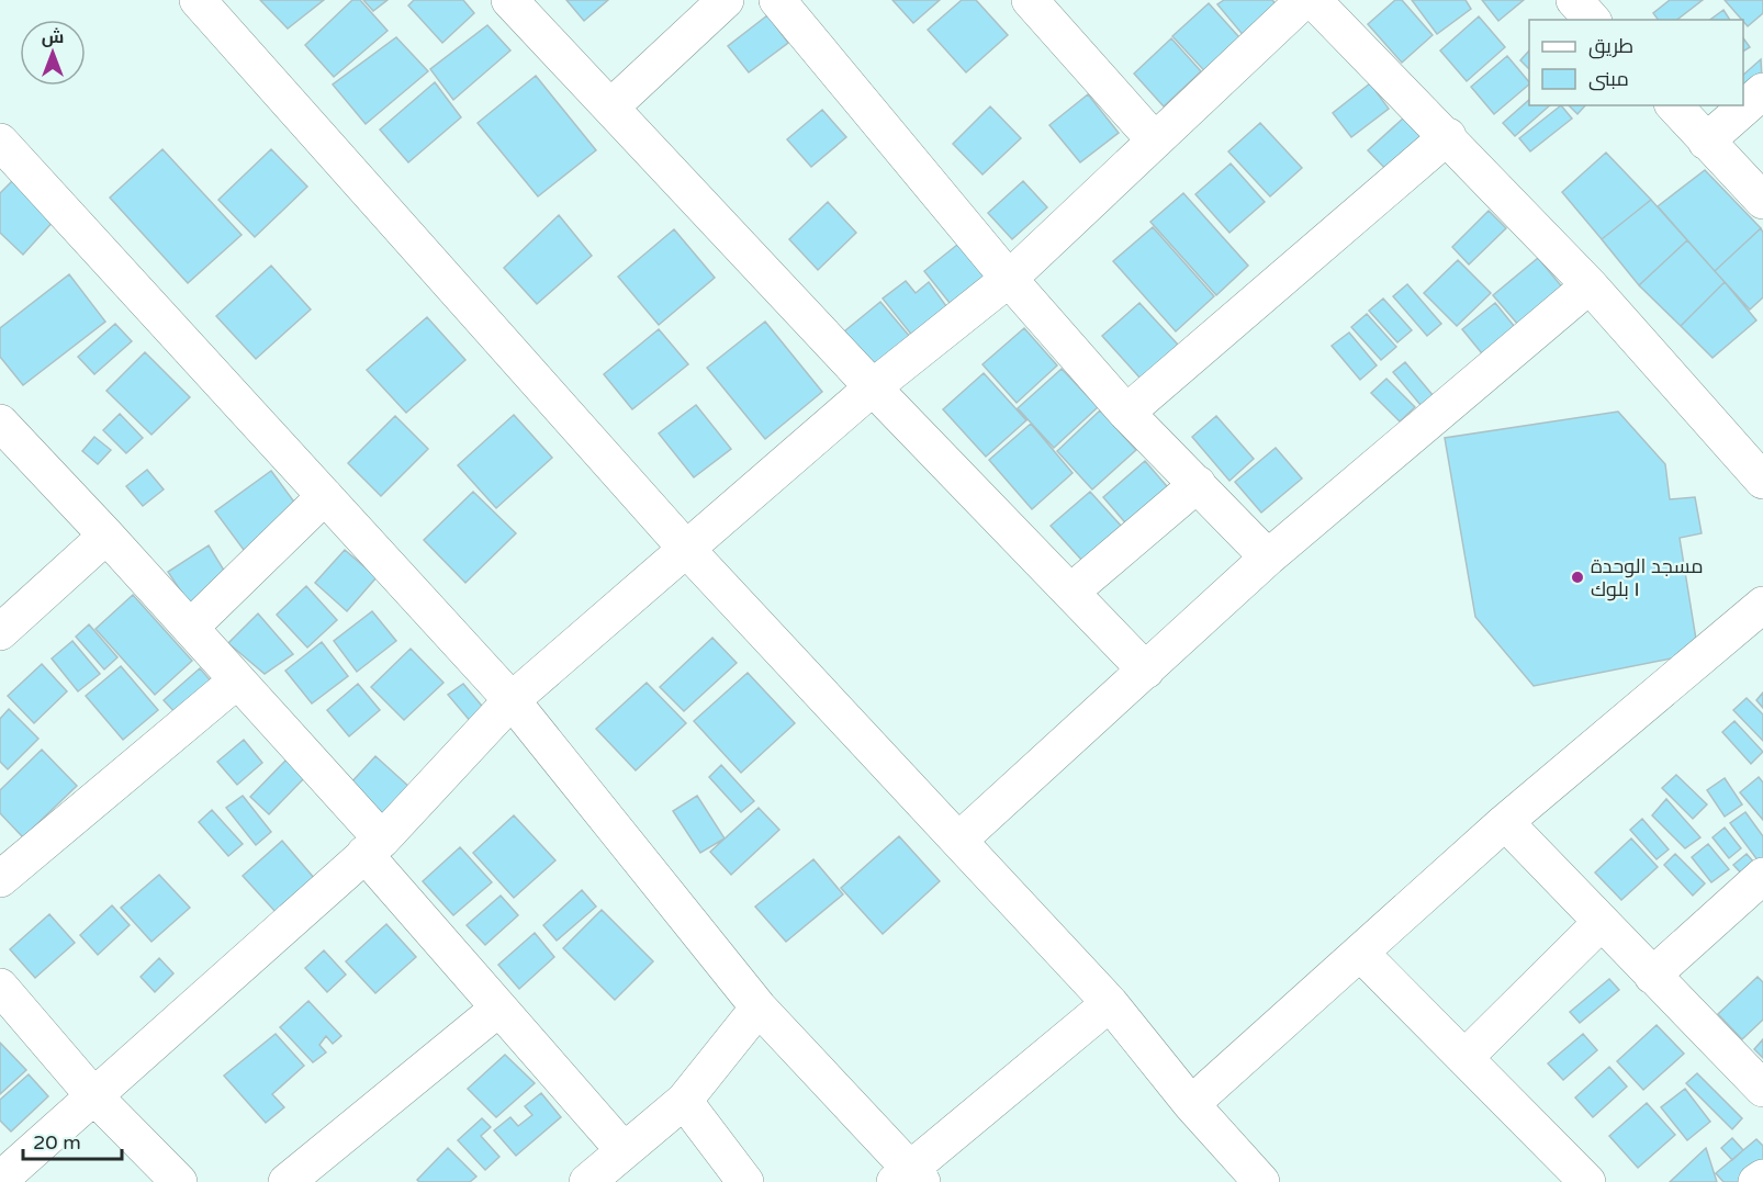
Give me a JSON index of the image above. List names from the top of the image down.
{
  "places": ["مسجد الوحدة بلوك I"],
  "legend": ["طريق", "مبنى"],
  "scale_bar": "20 m",
  "north": "top"
}
